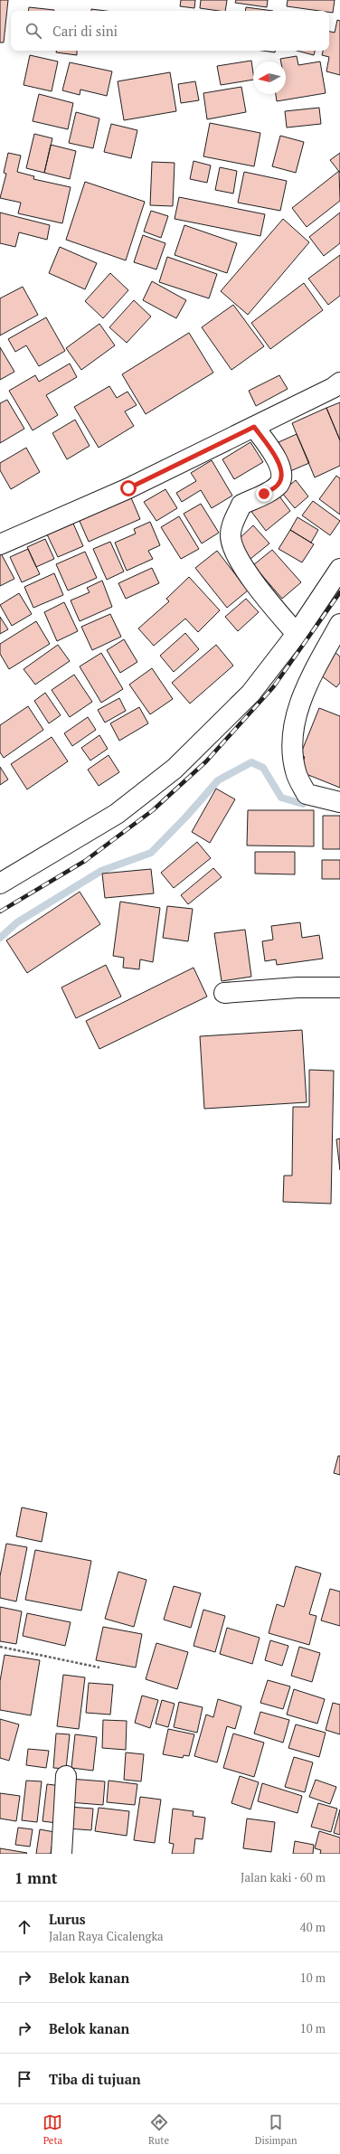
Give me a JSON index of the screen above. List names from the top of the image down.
{
  "north": "left",
  "page": {
    "search": "Cari di sini",
    "heading": ["1 mnt", "Jalan kaki · 60 m"],
    "list": [
      ["Lurus", "Jalan Raya Cicalengka", "40 m"],
      ["Belok kanan", "10 m"],
      ["Belok kanan", "10 m"],
      "Tiba di tujuan"
    ],
    "nav": ["Peta", "Rute", "Disimpan"]
  }
}
